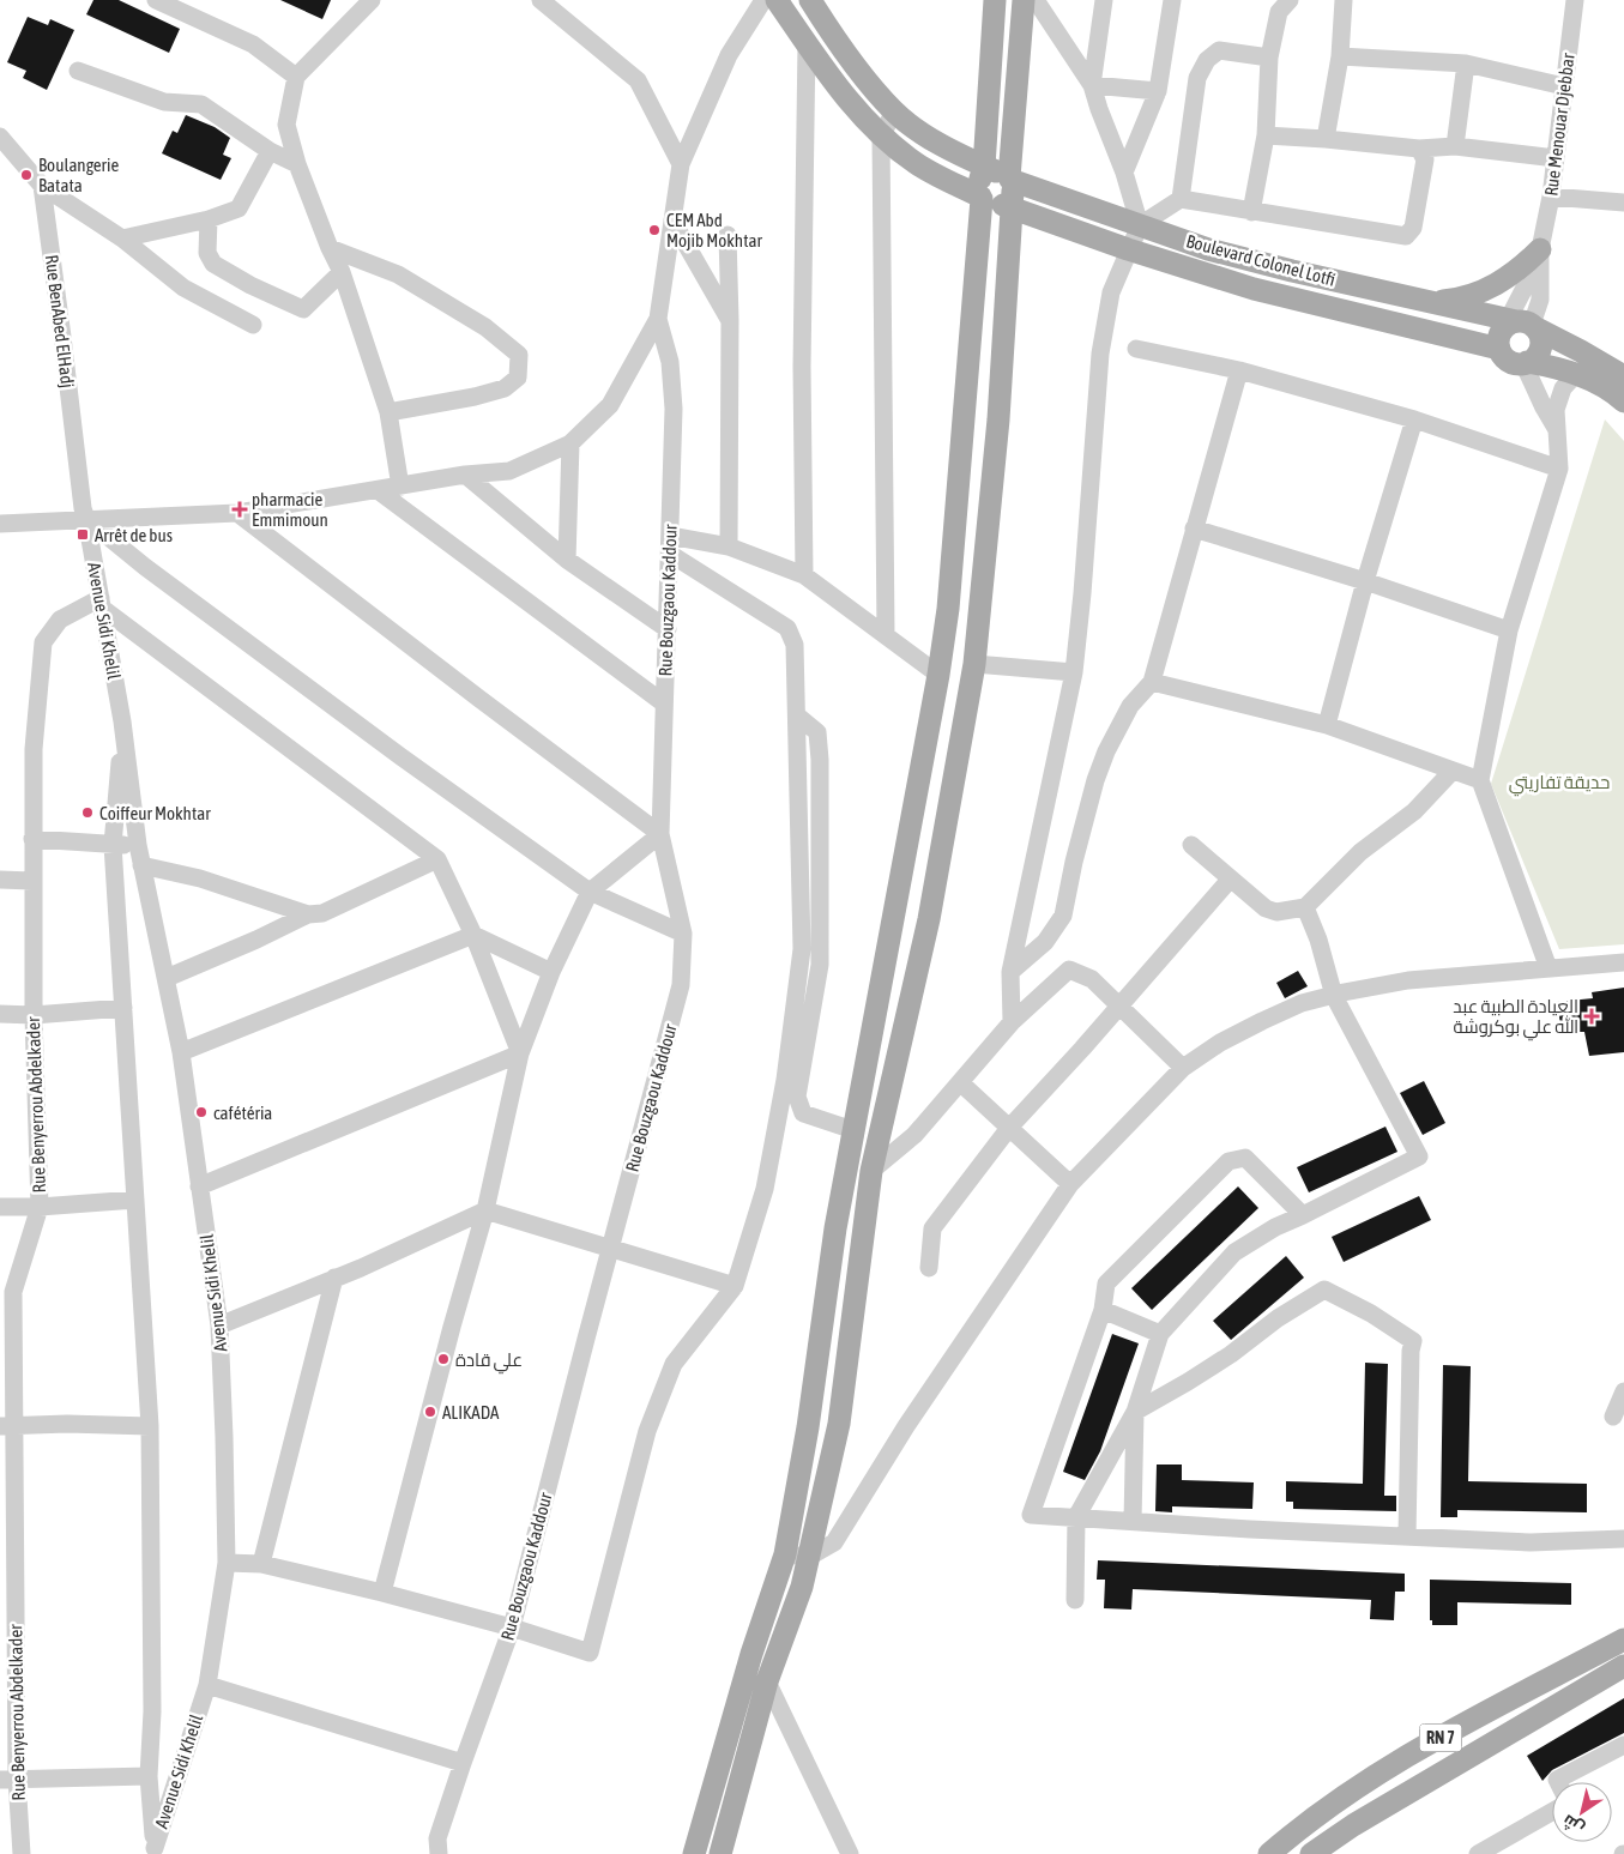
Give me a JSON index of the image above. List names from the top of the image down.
{
  "streets": {
    "main road": ["Boulevard Colonel Lotfi", "RN 7"],
    "street": [
      "Rue Menouar Djebbar",
      "Rue BenAbed ElHadj",
      "Rue Bouzgaou Kaddour",
      "Avenue Sidi Khelil",
      "Rue Benyerrou Abdelkader"
    ]
  },
  "crossings": [
    ["Rue Menouar Djebbar", "Boulevard Colonel Lotfi"],
    ["Rue BenAbed ElHadj", "Avenue Sidi Khelil"],
    ["Avenue Sidi Khelil", "Rue Benyerrou Abdelkader"]
  ],
  "parks": ["حديقة تفاريتي"],
  "places": {
    "other": [
      "Boulangerie Batata",
      "CEM Abd Mojib Mokhtar",
      "Coiffeur Mokhtar",
      "cafétéria",
      "علي قادة",
      "ALIKADA"
    ],
    "health": ["pharmacie Emmimoun", "العيادة الطبية عبد الله علي بوكروشة"],
    "transit": ["Arrêt de bus"]
  },
  "north": "bottom left"
}
